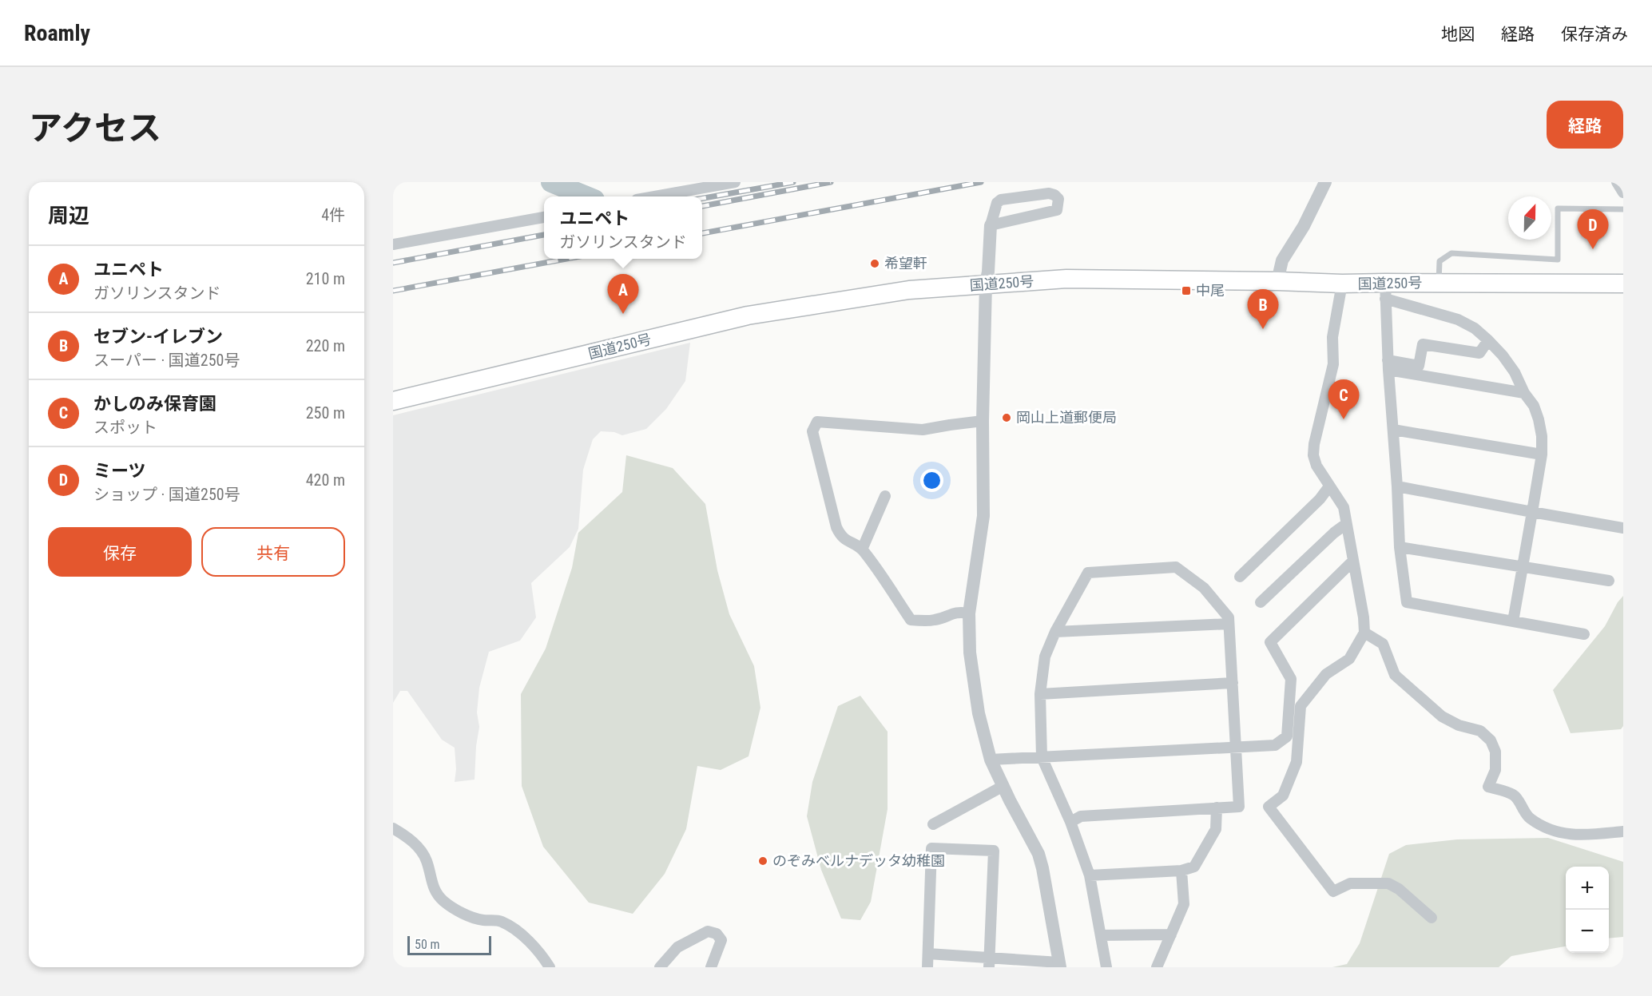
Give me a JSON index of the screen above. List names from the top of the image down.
{
  "streets": {
    "highway": ["国道250号"]
  },
  "places": {
    "other": ["希望軒", "岡山上道郵便局", "のぞみベルナデッタ幼稚園"],
    "transit": ["中尾"]
  },
  "scale_bar": "50 m",
  "north": "top",
  "page": {
    "header": "Roamly",
    "nav": ["地図", "経路", "保存済み"],
    "title": "アクセス",
    "buttons": [
      "経路",
      ["保存", "共有"]
    ],
    "heading": ["周辺", "4件"],
    "popup": ["ユニペト", "ガソリンスタンド"],
    "pins": [
      "D",
      "A",
      "B",
      "C"
    ],
    "list": [
      {
        "mark": "A",
        "name": "ユニペト",
        "note": "ガソリンスタンド",
        "value": "210 m"
      },
      {
        "mark": "B",
        "name": "セブン-イレブン",
        "note": "スーパー · 国道250号",
        "value": "220 m"
      },
      {
        "mark": "C",
        "name": "かしのみ保育園",
        "note": "スポット",
        "value": "250 m"
      },
      {
        "mark": "D",
        "name": "ミーツ",
        "note": "ショップ · 国道250号",
        "value": "420 m"
      }
    ],
    "map_buttons": ["+", "−"],
    "scale": "50 m"
  }
}
